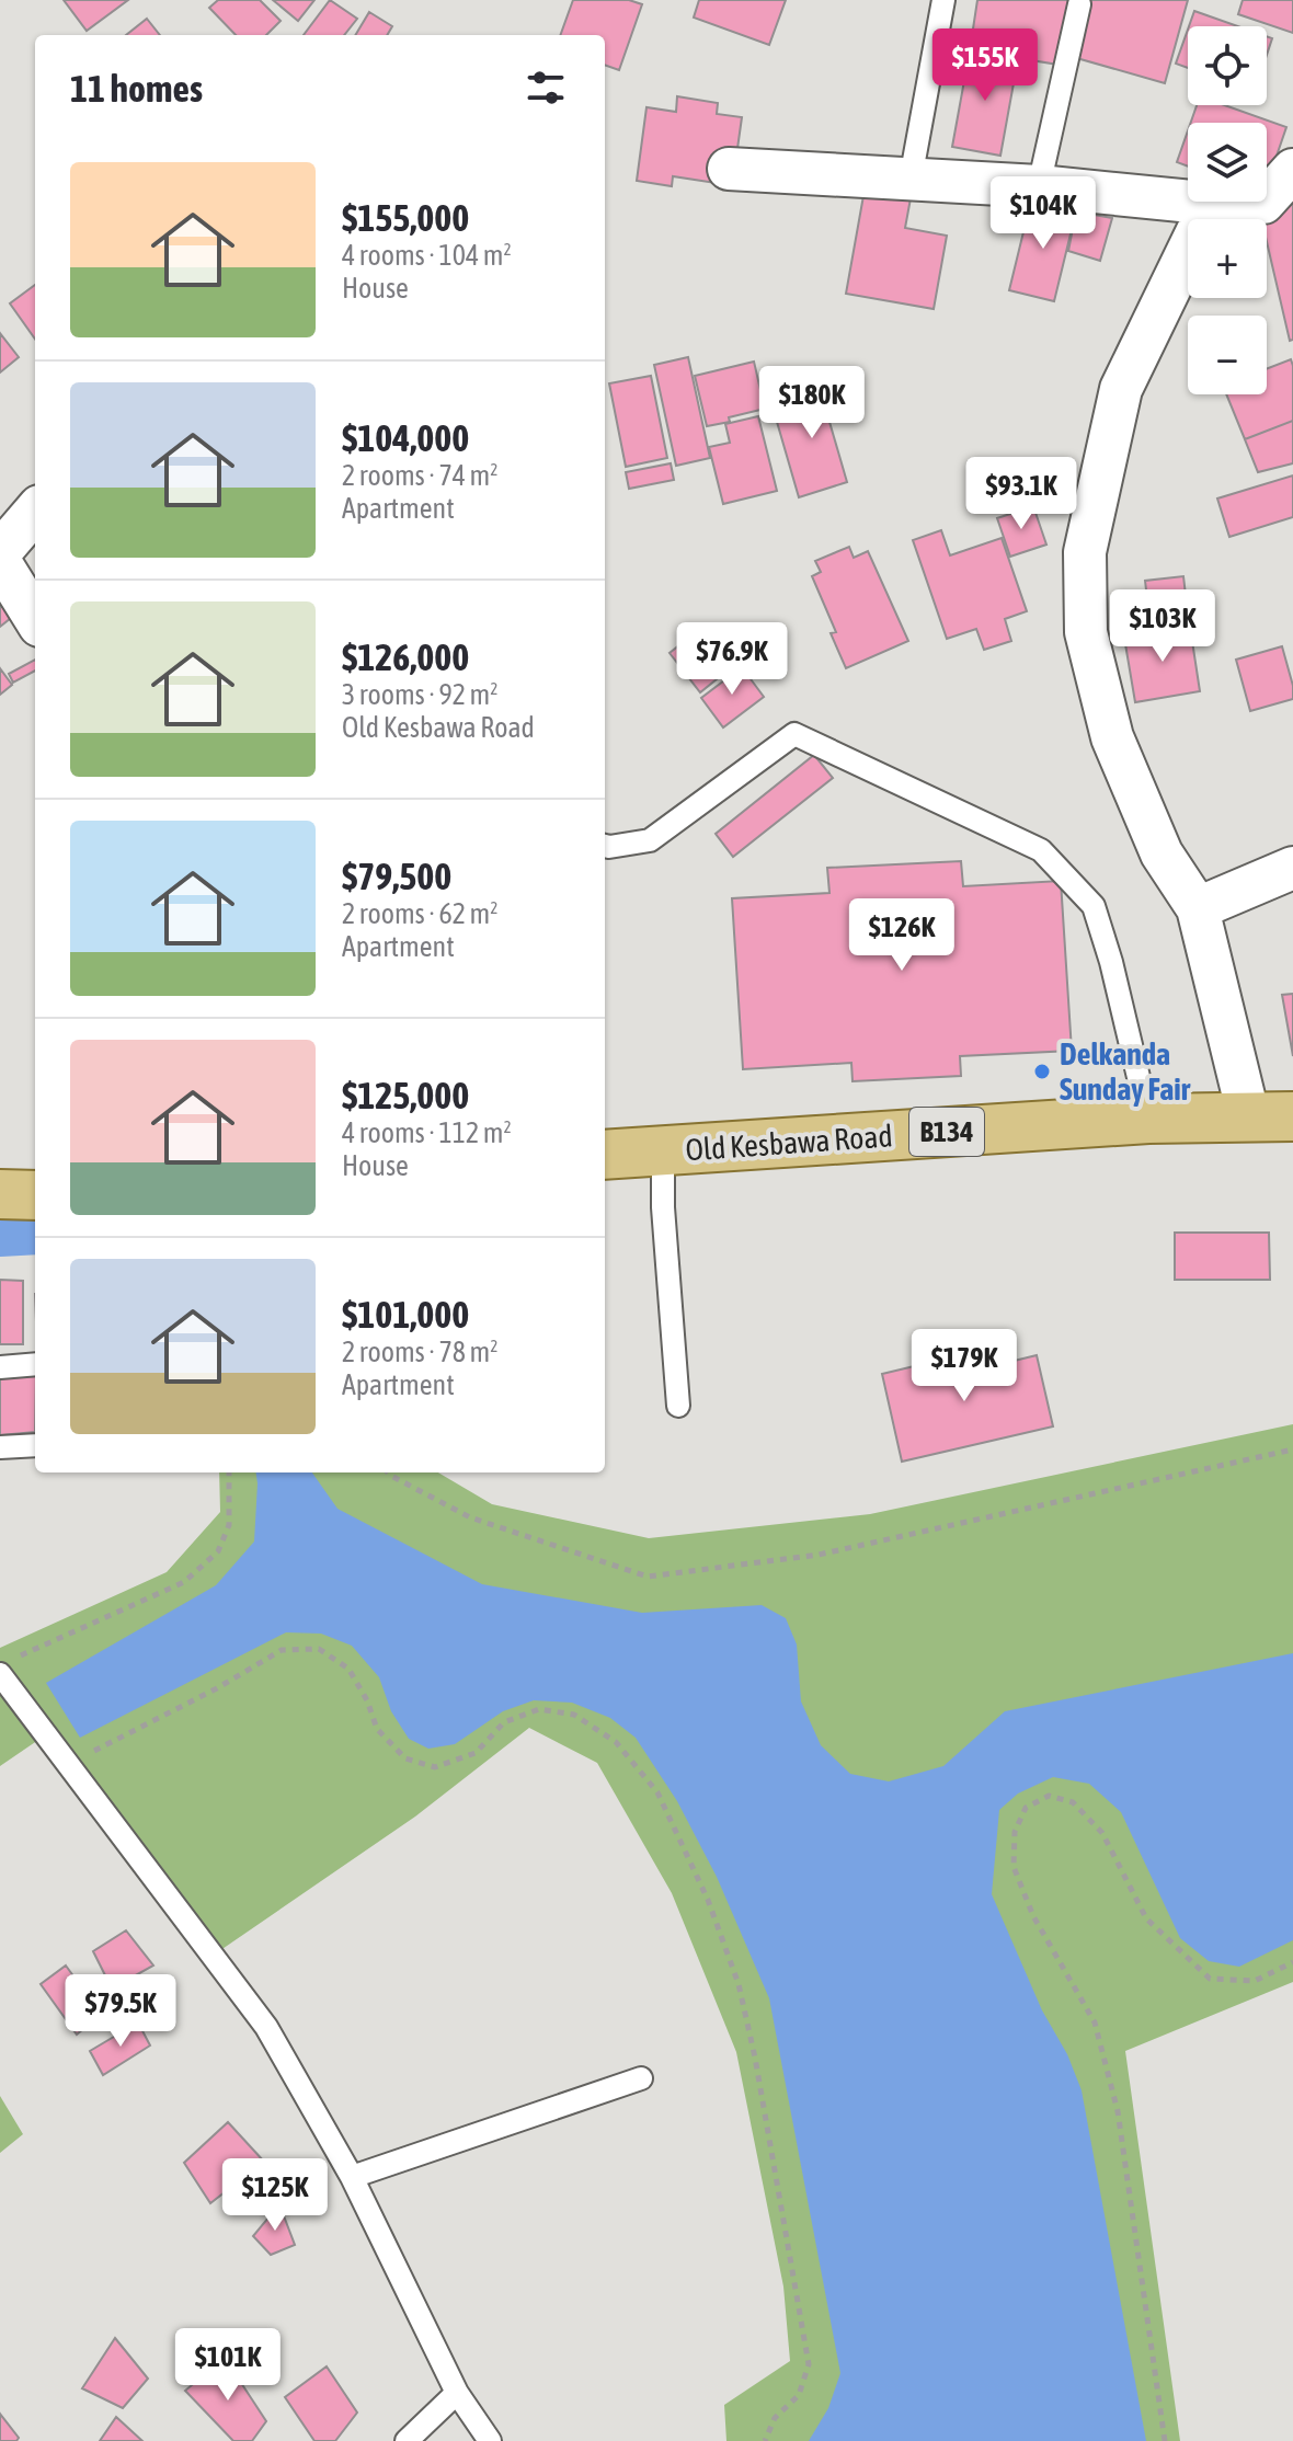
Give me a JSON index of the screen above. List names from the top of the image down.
{
  "streets": {
    "main road": ["B134", "Old Kesbawa Road"]
  },
  "places": ["Delkanda Sunday Fair"],
  "page": {
    "map_buttons": ["+", "−"],
    "price": [
      "$155K",
      "$104K",
      "$180K",
      "$93.1K",
      "$103K",
      "$76.9K",
      "$126K",
      "$179K",
      "$79.5K",
      "$125K",
      "$101K"
    ],
    "heading": "11 homes",
    "list": [
      {
        "name": "$155,000",
        "note": "4 rooms · 104 m² · House"
      },
      {
        "name": "$104,000",
        "note": "2 rooms · 74 m² · Apartment"
      },
      {
        "name": "$126,000",
        "note": "3 rooms · 92 m² · Old Kesbawa Road"
      },
      {
        "name": "$79,500",
        "note": "2 rooms · 62 m² · Apartment"
      },
      {
        "name": "$125,000",
        "note": "4 rooms · 112 m² · House"
      },
      {
        "name": "$101,000",
        "note": "2 rooms · 78 m² · Apartment"
      }
    ]
  }
}
